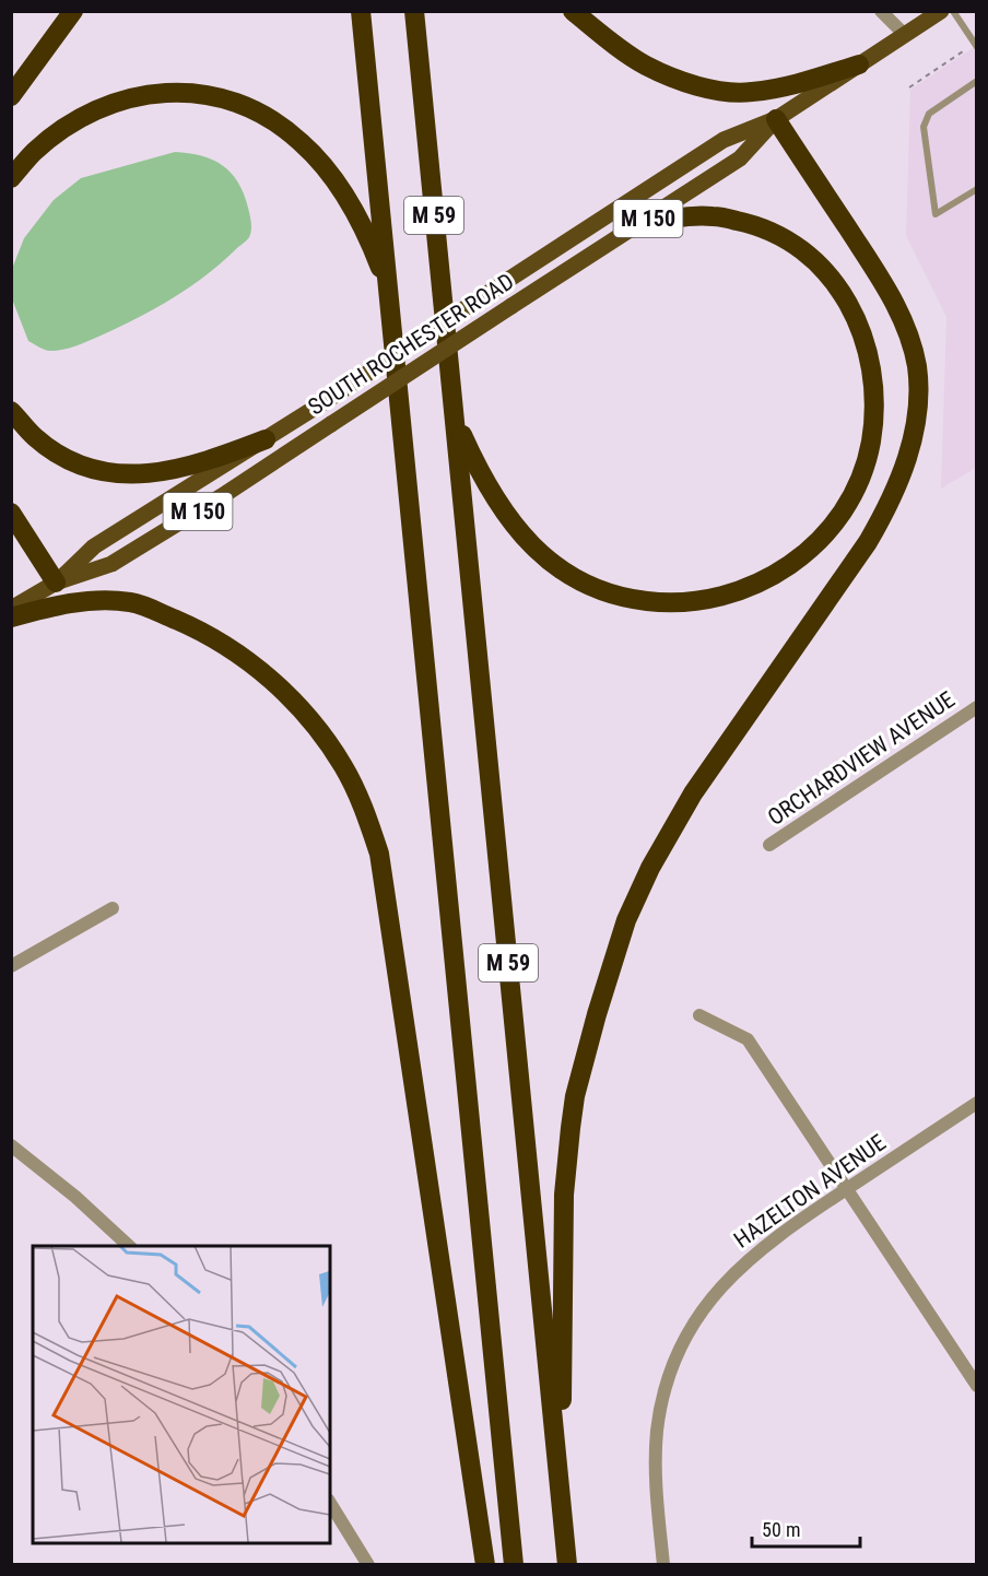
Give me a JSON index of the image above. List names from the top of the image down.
{
  "streets": {
    "highway": ["M 59"],
    "main road": ["M 150", "SOUTH ROCHESTER ROAD"],
    "street": ["ORCHARDVIEW AVENUE", "HAZELTON AVENUE"]
  },
  "scale_bar": "50 m"
}
